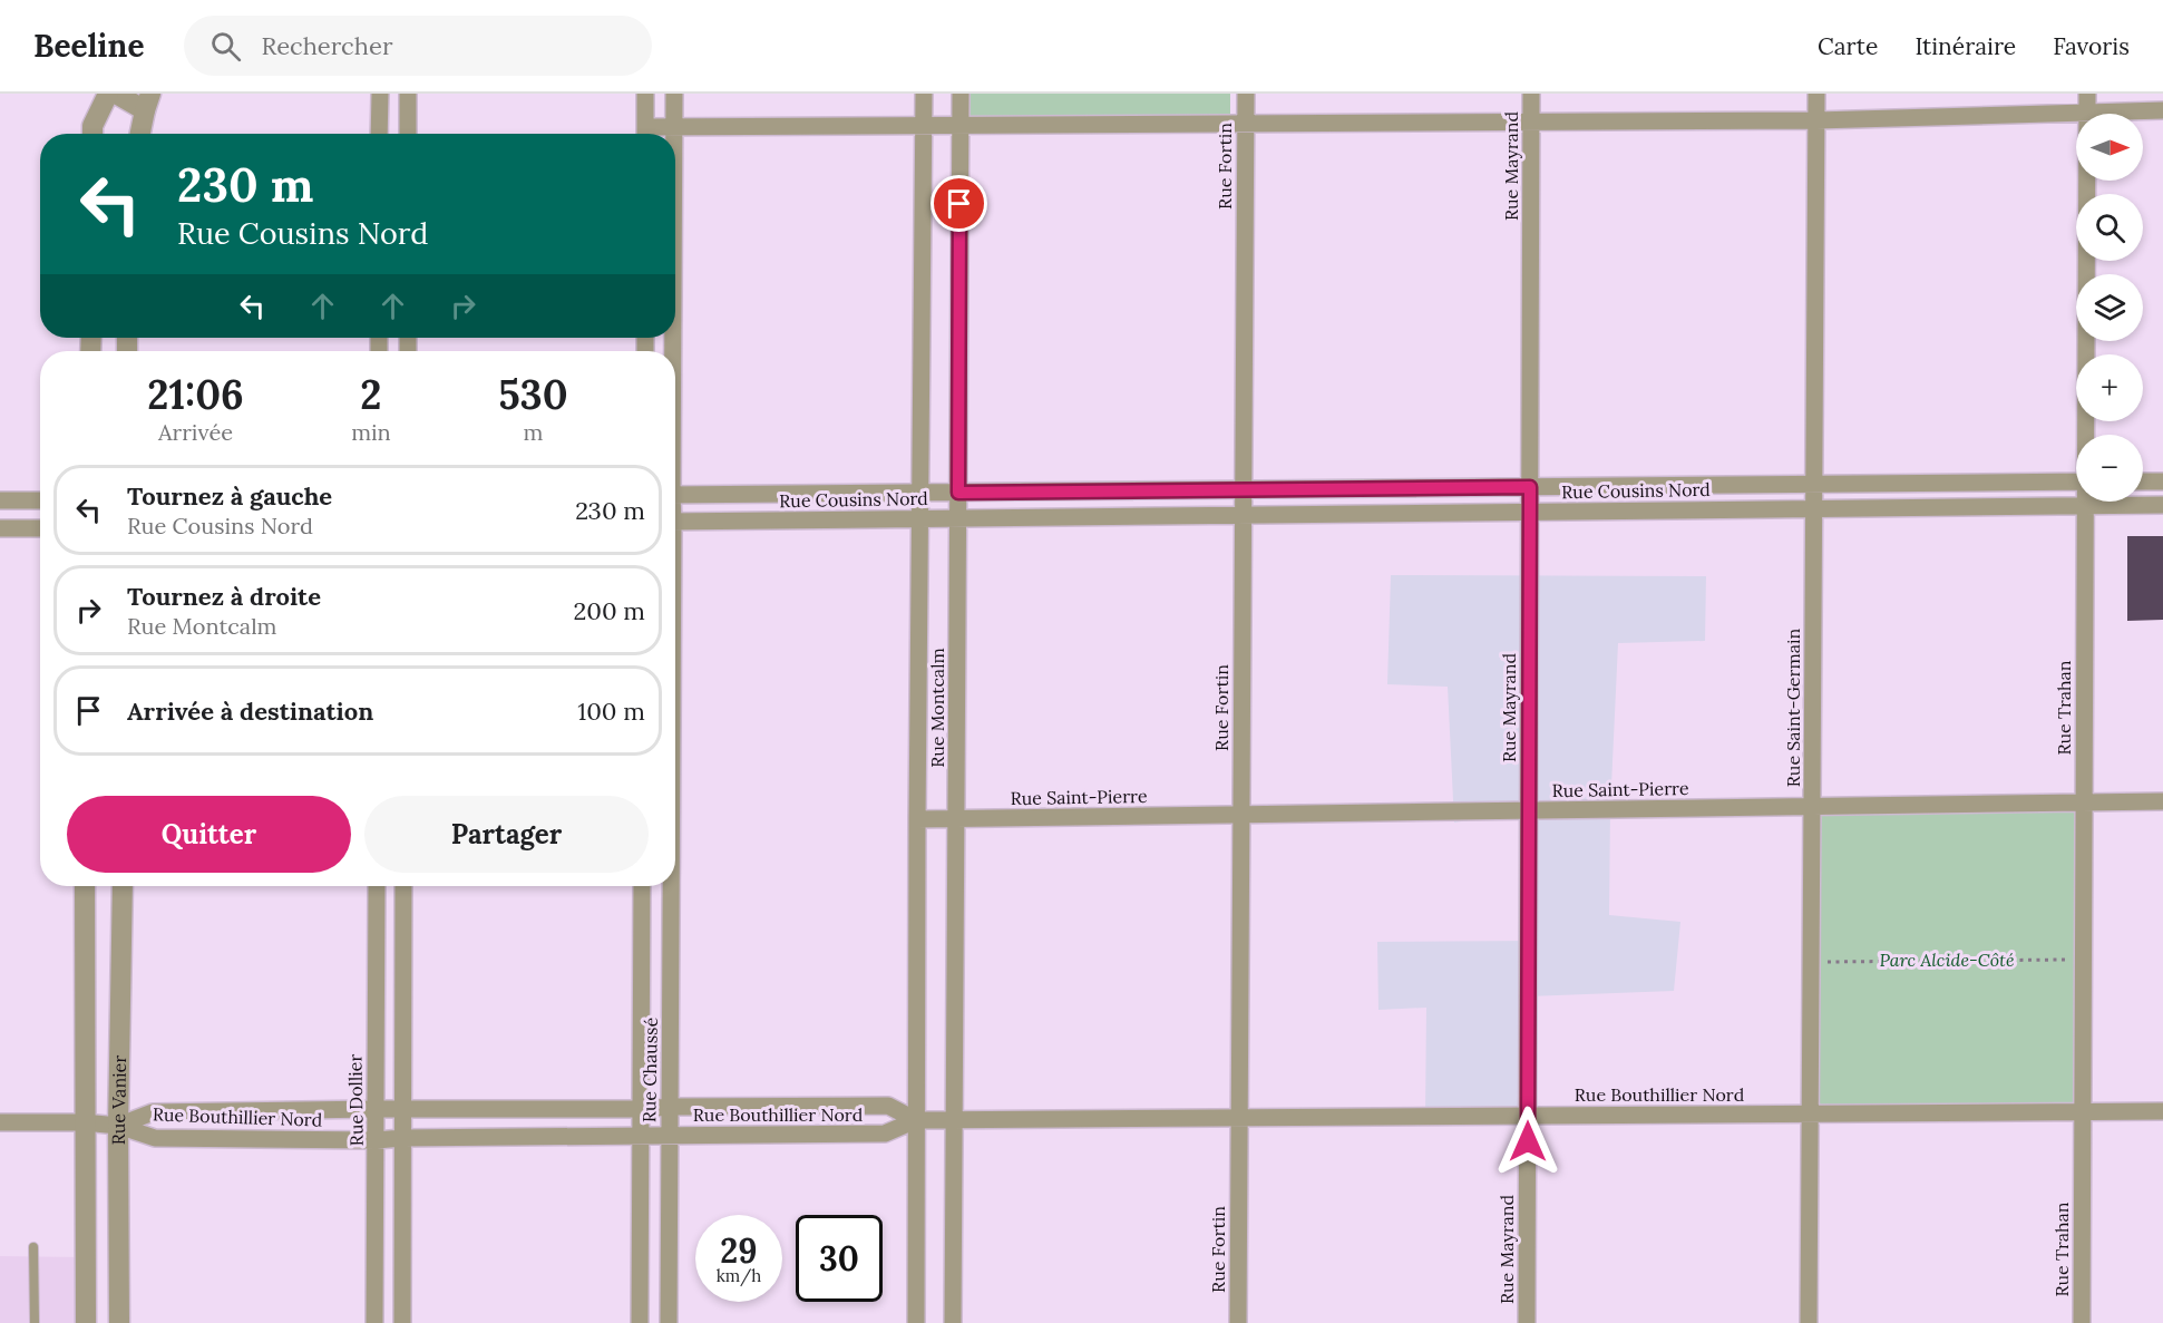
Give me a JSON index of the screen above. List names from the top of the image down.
{
  "streets": {
    "street": [
      "Rue Fortin",
      "Rue Mayrand",
      "Rue Cousins Nord",
      "Rue Montcalm",
      "Rue Saint-Germain",
      "Rue Trahan",
      "Rue Saint-Pierre",
      "Rue Chaussé",
      "Rue Bouthillier Nord",
      "Rue Vanier",
      "Rue Dollier"
    ]
  },
  "crossings": [
    ["Rue Fortin", "Rue Cousins Nord"],
    ["Rue Fortin", "Rue Saint-Pierre"],
    ["Rue Fortin", "Rue Bouthillier Nord"],
    ["Rue Mayrand", "Rue Cousins Nord"],
    ["Rue Mayrand", "Rue Saint-Pierre"],
    ["Rue Mayrand", "Rue Bouthillier Nord"],
    ["Rue Cousins Nord", "Rue Montcalm"],
    ["Rue Cousins Nord", "Rue Saint-Germain"],
    ["Rue Cousins Nord", "Rue Trahan"],
    ["Rue Montcalm", "Rue Saint-Pierre"],
    ["Rue Montcalm", "Rue Bouthillier Nord"],
    ["Rue Saint-Germain", "Rue Saint-Pierre"],
    ["Rue Saint-Germain", "Rue Bouthillier Nord"],
    ["Rue Trahan", "Rue Saint-Pierre"],
    ["Rue Trahan", "Rue Bouthillier Nord"],
    ["Rue Chaussé", "Rue Bouthillier Nord"],
    ["Rue Bouthillier Nord", "Rue Vanier"],
    ["Rue Bouthillier Nord", "Rue Dollier"]
  ],
  "parks": ["Parc Alcide-Côté"],
  "north": "right",
  "page": {
    "header": "Beeline",
    "search": "Rechercher",
    "nav": ["Carte", "Itinéraire", "Favoris"],
    "map_buttons": ["+", "−"],
    "turn": ["230 m", "Rue Cousins Nord"],
    "eta": [
      "21:06",
      "Arrivée",
      "2",
      "min",
      "530",
      "m"
    ],
    "list": [
      {
        "name": "Tournez à gauche",
        "note": "Rue Cousins Nord",
        "value": "230 m"
      },
      {
        "name": "Tournez à droite",
        "note": "Rue Montcalm",
        "value": "200 m"
      },
      {
        "name": "Arrivée à destination",
        "value": "100 m"
      }
    ],
    "buttons": ["Quitter", "Partager"],
    "speed": "29 km/h",
    "limit": "30"
  }
}
